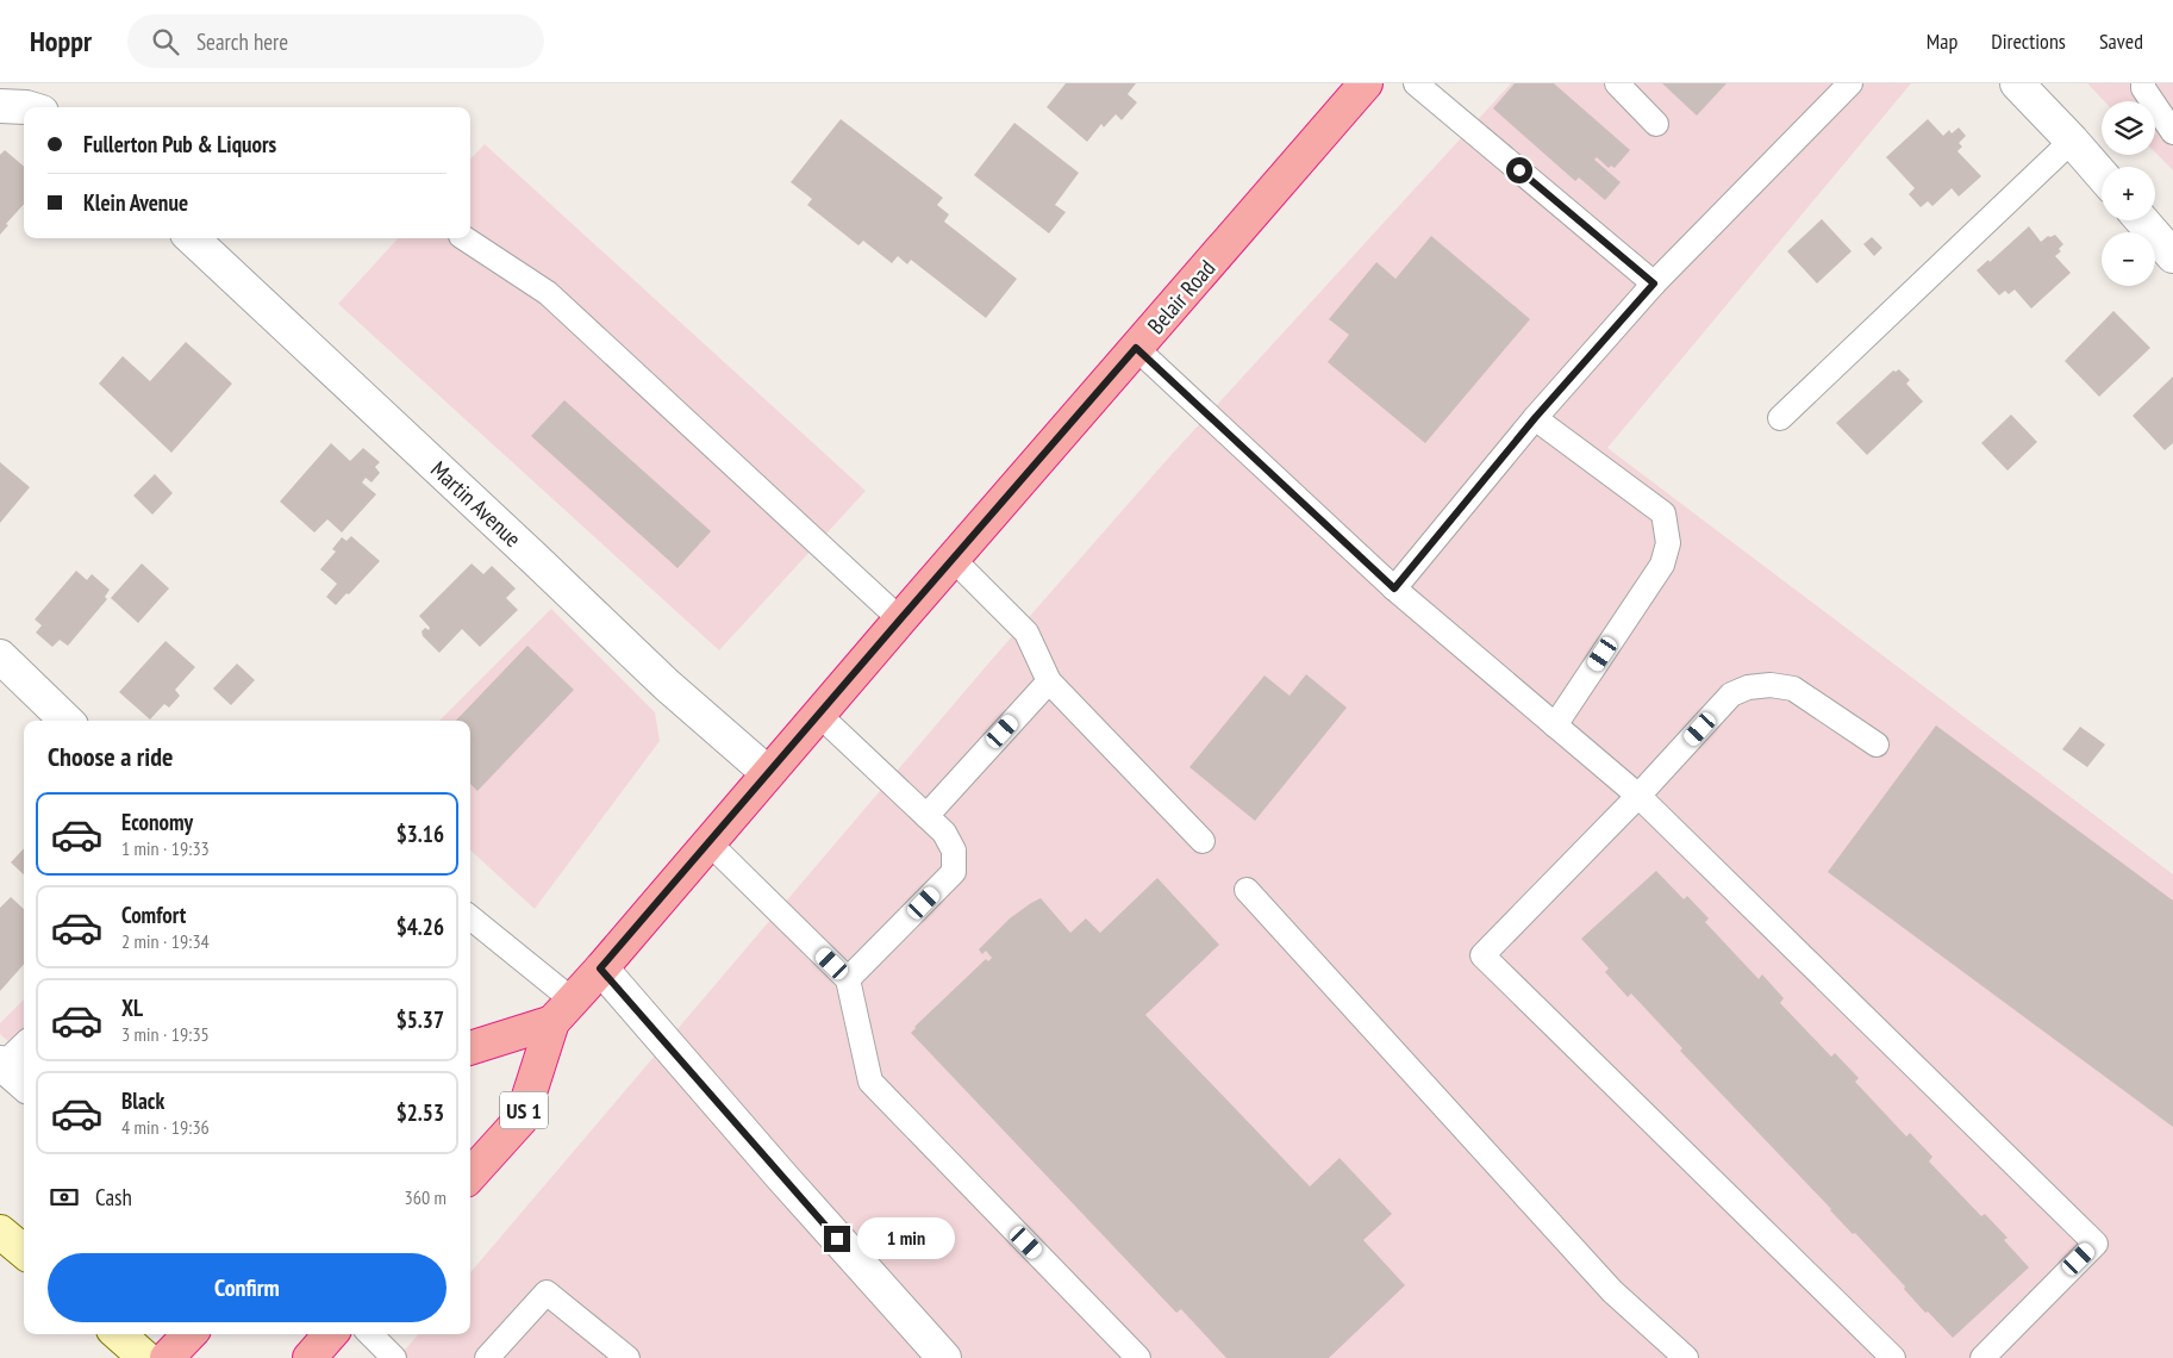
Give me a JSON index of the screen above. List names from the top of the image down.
{
  "streets": {
    "highway": ["Belair Road", "US 1"],
    "street": ["Martin Avenue"]
  },
  "crossings": [
    ["Belair Road", "Martin Avenue"]
  ],
  "page": {
    "header": "Hoppr",
    "search": "Search here",
    "nav": ["Map", "Directions", "Saved"],
    "map_buttons": ["+", "−"],
    "banner": ["Fullerton Pub & Liquors", "Klein Avenue"],
    "heading": "Choose a ride",
    "list": [
      {
        "name": "Economy",
        "note": "1 min · 19:33",
        "value": "$3.16"
      },
      {
        "name": "Comfort",
        "note": "2 min · 19:34",
        "value": "$4.26"
      },
      {
        "name": "XL",
        "note": "3 min · 19:35",
        "value": "$5.37"
      },
      {
        "name": "Black",
        "note": "4 min · 19:36",
        "value": "$2.53"
      }
    ],
    "pay": ["Cash", "360 m"],
    "bubble": "1 min",
    "buttons": "Confirm"
  }
}
